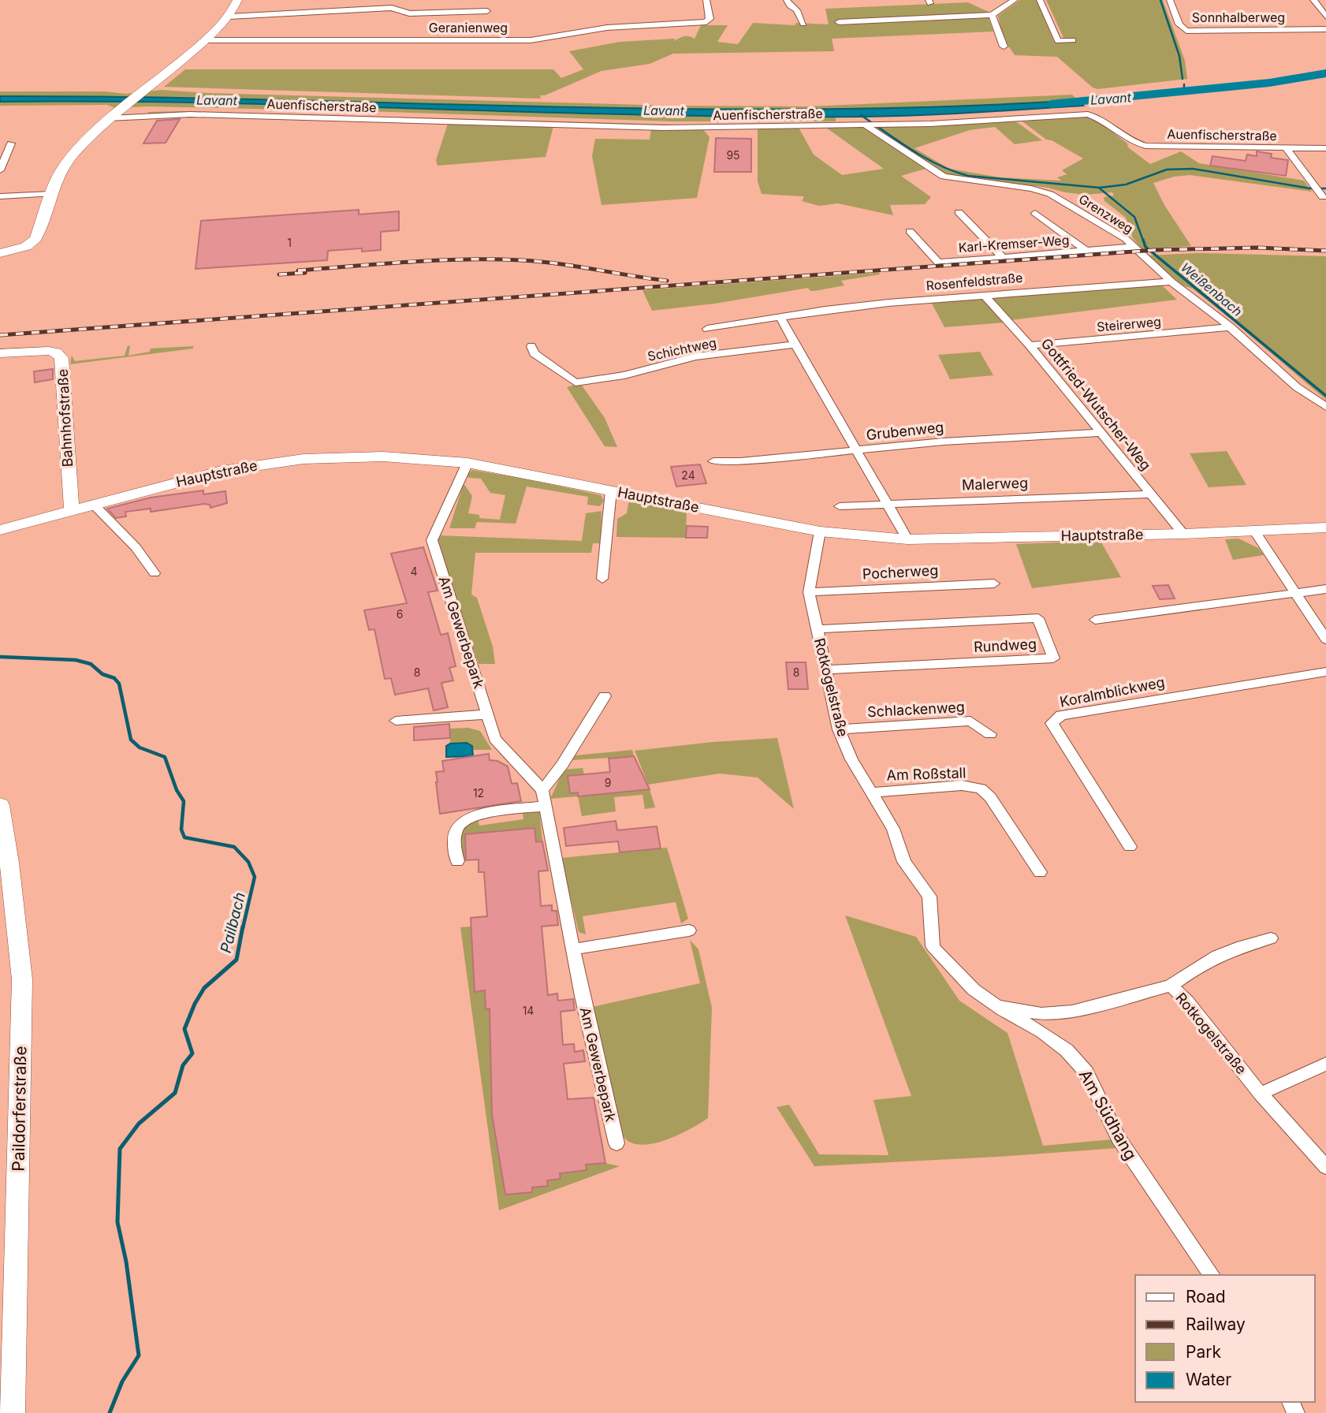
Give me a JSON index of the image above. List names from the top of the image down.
{
  "streets": {
    "street": [
      "Sonnhalberweg",
      "Geranienweg",
      "Auenfischerstraße",
      "Grenzweg",
      "Karl-Kremser-Weg",
      "Rosenfeldstraße",
      "Steirerweg",
      "Schichtweg",
      "Gottfried-Wutscher-Weg",
      "Bahnhofstraße",
      "Grubenweg",
      "Hauptstraße",
      "Malerweg",
      "Pocherweg",
      "Am Gewerbepark",
      "Rundweg",
      "Rotkogelstraße",
      "Koralmblickweg",
      "Schlackenweg",
      "Am Roßstall",
      "Paildorferstraße",
      "Am Südhang"
    ]
  },
  "crossings": [
    ["Auenfischerstraße", "Grenzweg"],
    ["Grenzweg", "Karl-Kremser-Weg"],
    ["Grenzweg", "Rosenfeldstraße"],
    ["Grenzweg", "Steirerweg"],
    ["Rosenfeldstraße", "Gottfried-Wutscher-Weg"],
    ["Steirerweg", "Gottfried-Wutscher-Weg"],
    ["Gottfried-Wutscher-Weg", "Grubenweg"],
    ["Gottfried-Wutscher-Weg", "Hauptstraße"],
    ["Gottfried-Wutscher-Weg", "Malerweg"],
    ["Bahnhofstraße", "Hauptstraße"],
    ["Hauptstraße", "Am Gewerbepark"],
    ["Hauptstraße", "Rotkogelstraße"],
    ["Pocherweg", "Rotkogelstraße"],
    ["Rundweg", "Rotkogelstraße"],
    ["Rotkogelstraße", "Schlackenweg"],
    ["Rotkogelstraße", "Am Roßstall"],
    ["Rotkogelstraße", "Am Südhang"]
  ],
  "water": ["Lavant", "Weißenbach", "Pailbach"],
  "house_numbers": [
    "95",
    "1",
    "24",
    "4",
    "6",
    "8",
    "8",
    "9",
    "12",
    "14"
  ],
  "legend": [
    "Road",
    "Railway",
    "Park",
    "Water"
  ]
}
